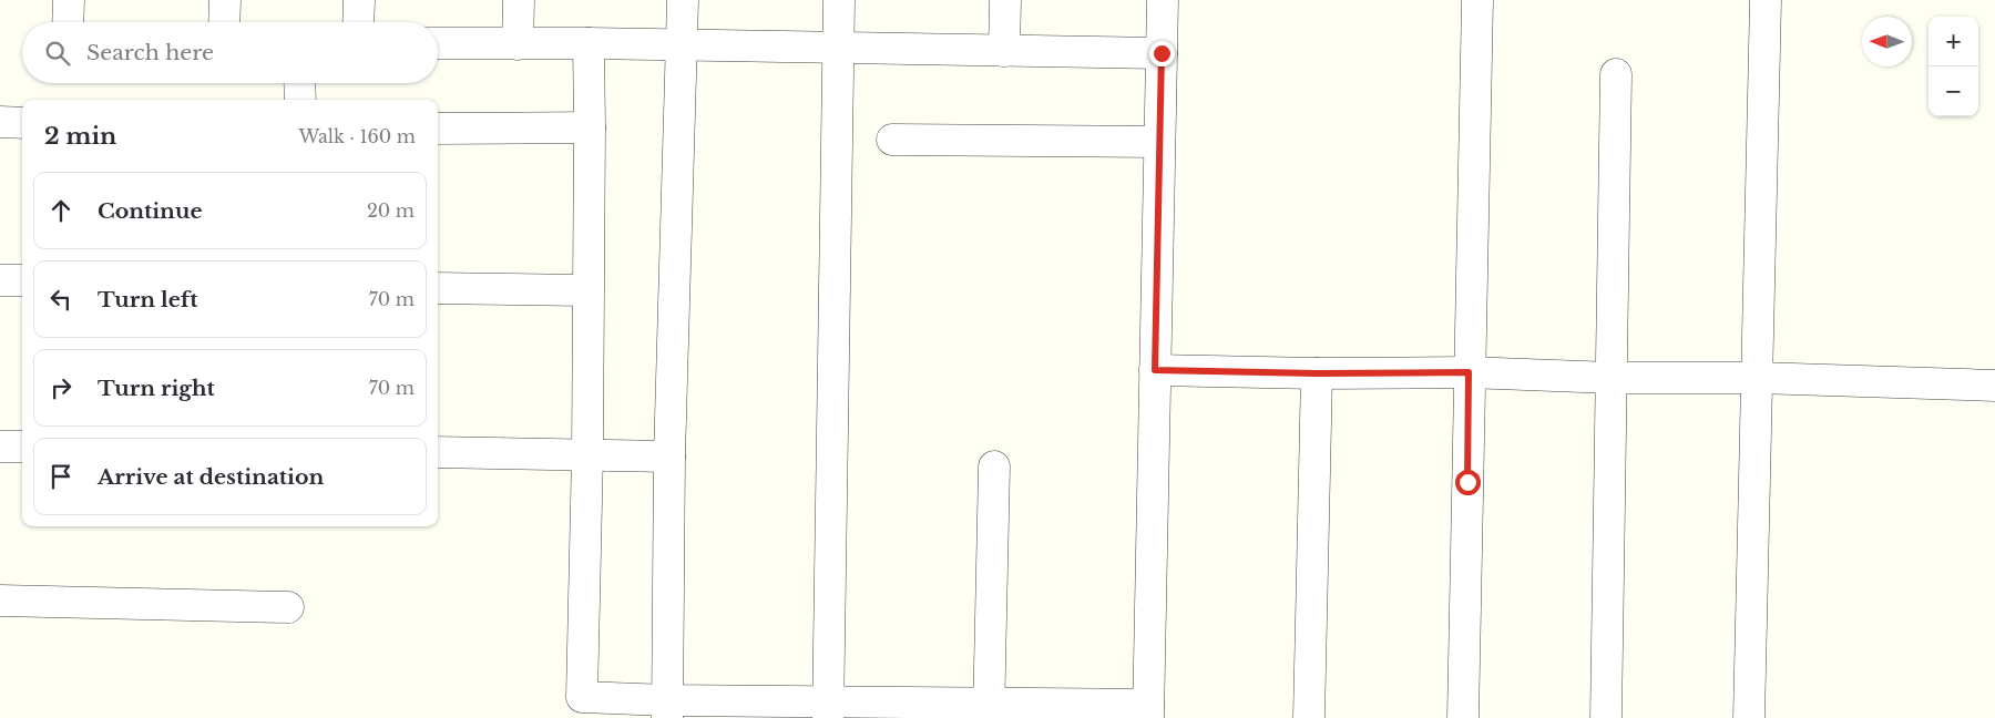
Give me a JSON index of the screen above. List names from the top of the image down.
{
  "north": "left",
  "page": {
    "map_buttons": ["+", "−"],
    "search": "Search here",
    "heading": ["2 min", "Walk · 160 m"],
    "list": [
      ["Continue", "20 m"],
      ["Turn left", "70 m"],
      ["Turn right", "70 m"],
      "Arrive at destination"
    ]
  }
}
